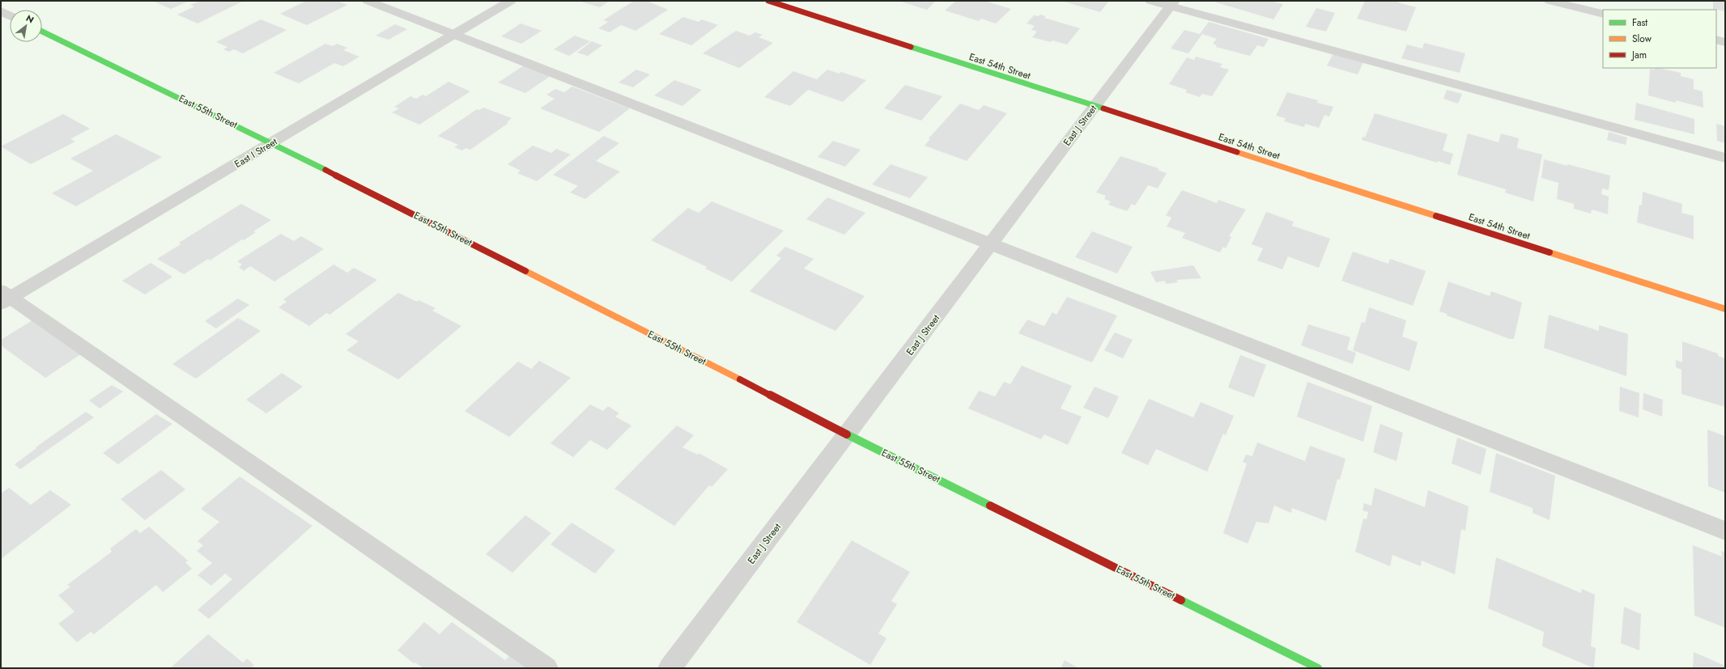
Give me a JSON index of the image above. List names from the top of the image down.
{
  "streets": {
    "street": [
      "East 54th Street",
      "East 55th Street",
      "East J Street",
      "East I Street"
    ]
  },
  "crossings": [
    ["East 54th Street", "East J Street"],
    ["East 55th Street", "East J Street"],
    ["East 55th Street", "East I Street"]
  ],
  "legend": ["Fast", "Slow", "Jam"],
  "north": "top right"
}
